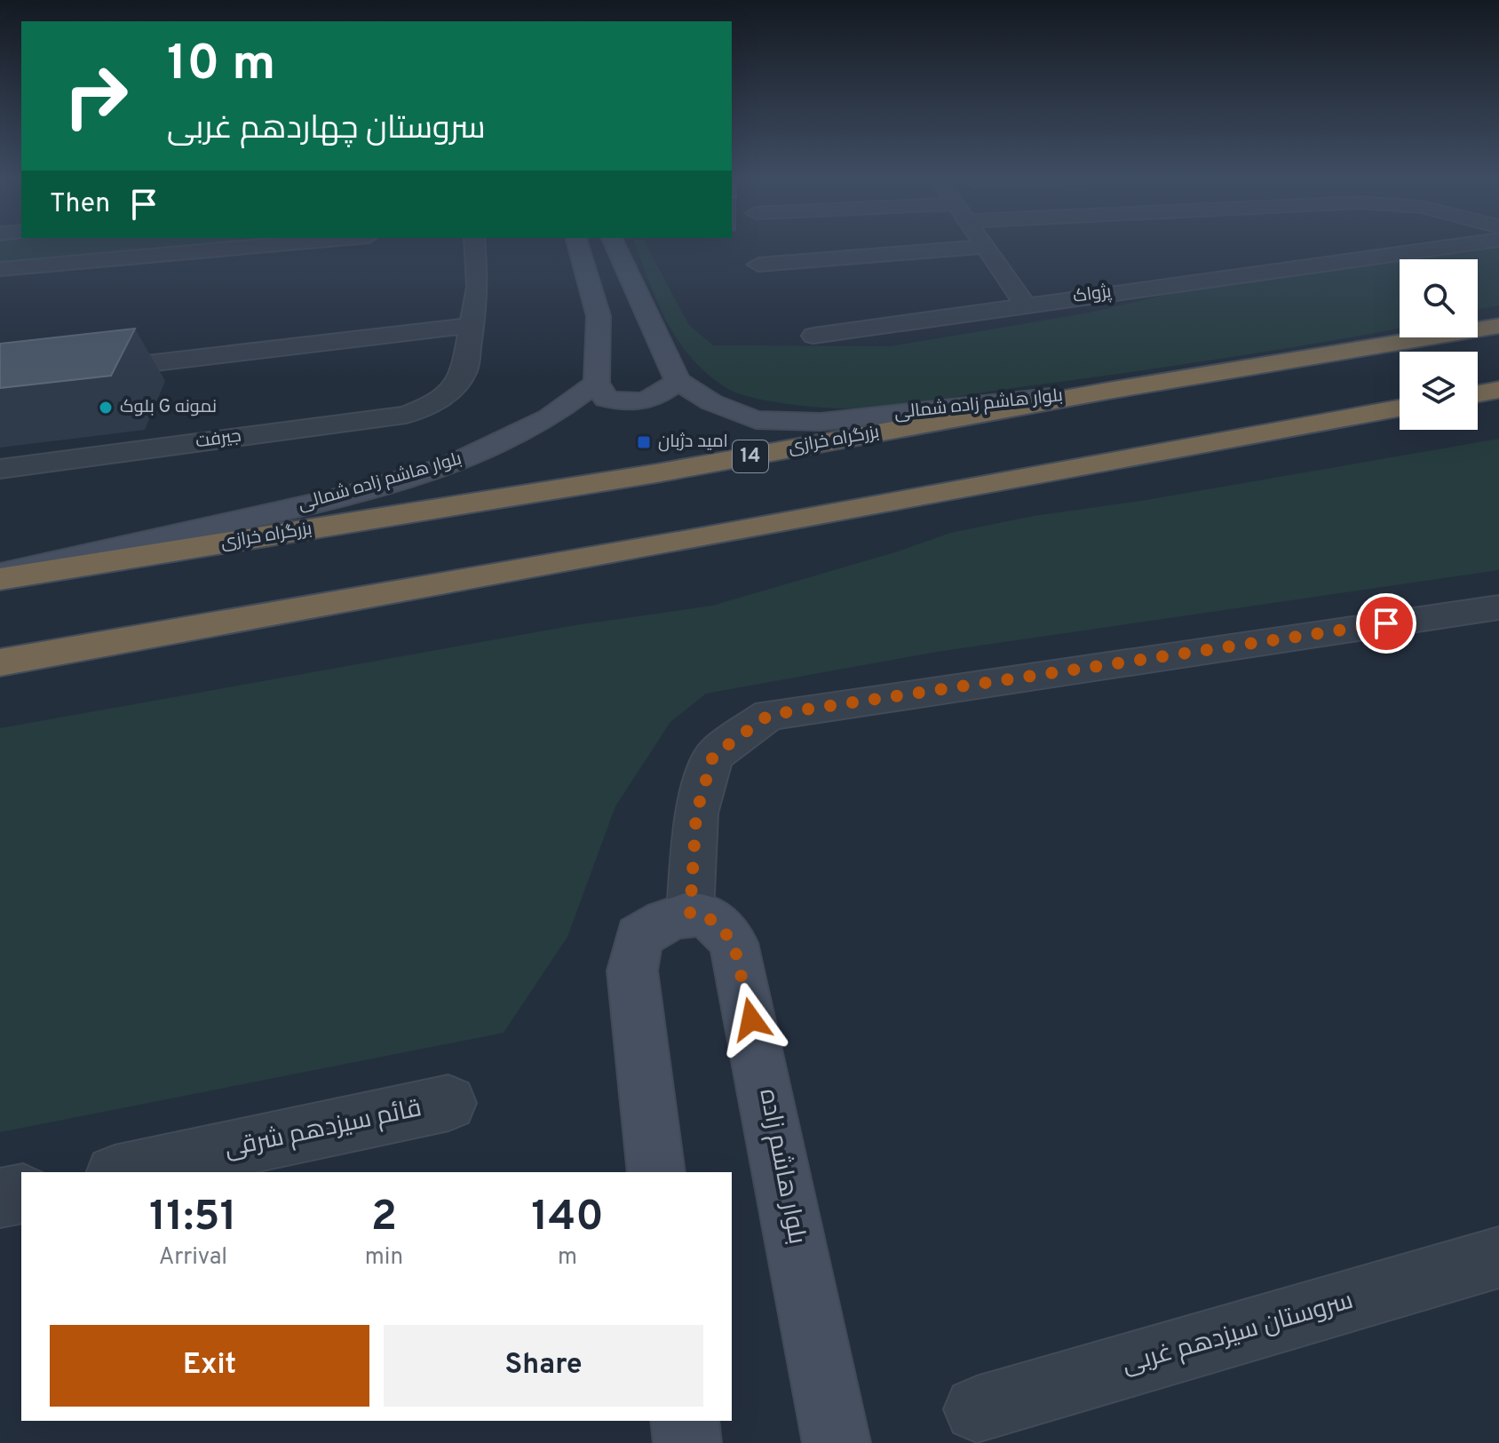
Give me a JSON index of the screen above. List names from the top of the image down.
{
  "streets": {
    "highway": ["بزرگراه خرازی", "14"],
    "street": [
      "پژواک",
      "بلوار هاشم زاده شمالی",
      "جيرفت",
      "قائم سیزدهم شرقی",
      "بلوار هاشم زاده",
      "سروستان سیزدهم غربی"
    ]
  },
  "crossings": [
    ["بلوار هاشم زاده شمالی", "بزرگراه خرازی"]
  ],
  "places": {
    "other": ["بلوک G نمونه"],
    "transit": ["امید دژبان"]
  },
  "page": {
    "turn": ["10 m", "سروستان چهاردهم غربی"],
    "then": "Then",
    "eta": [
      "11:51",
      "Arrival",
      "2",
      "min",
      "140",
      "m"
    ],
    "buttons": ["Exit", "Share"]
  }
}
